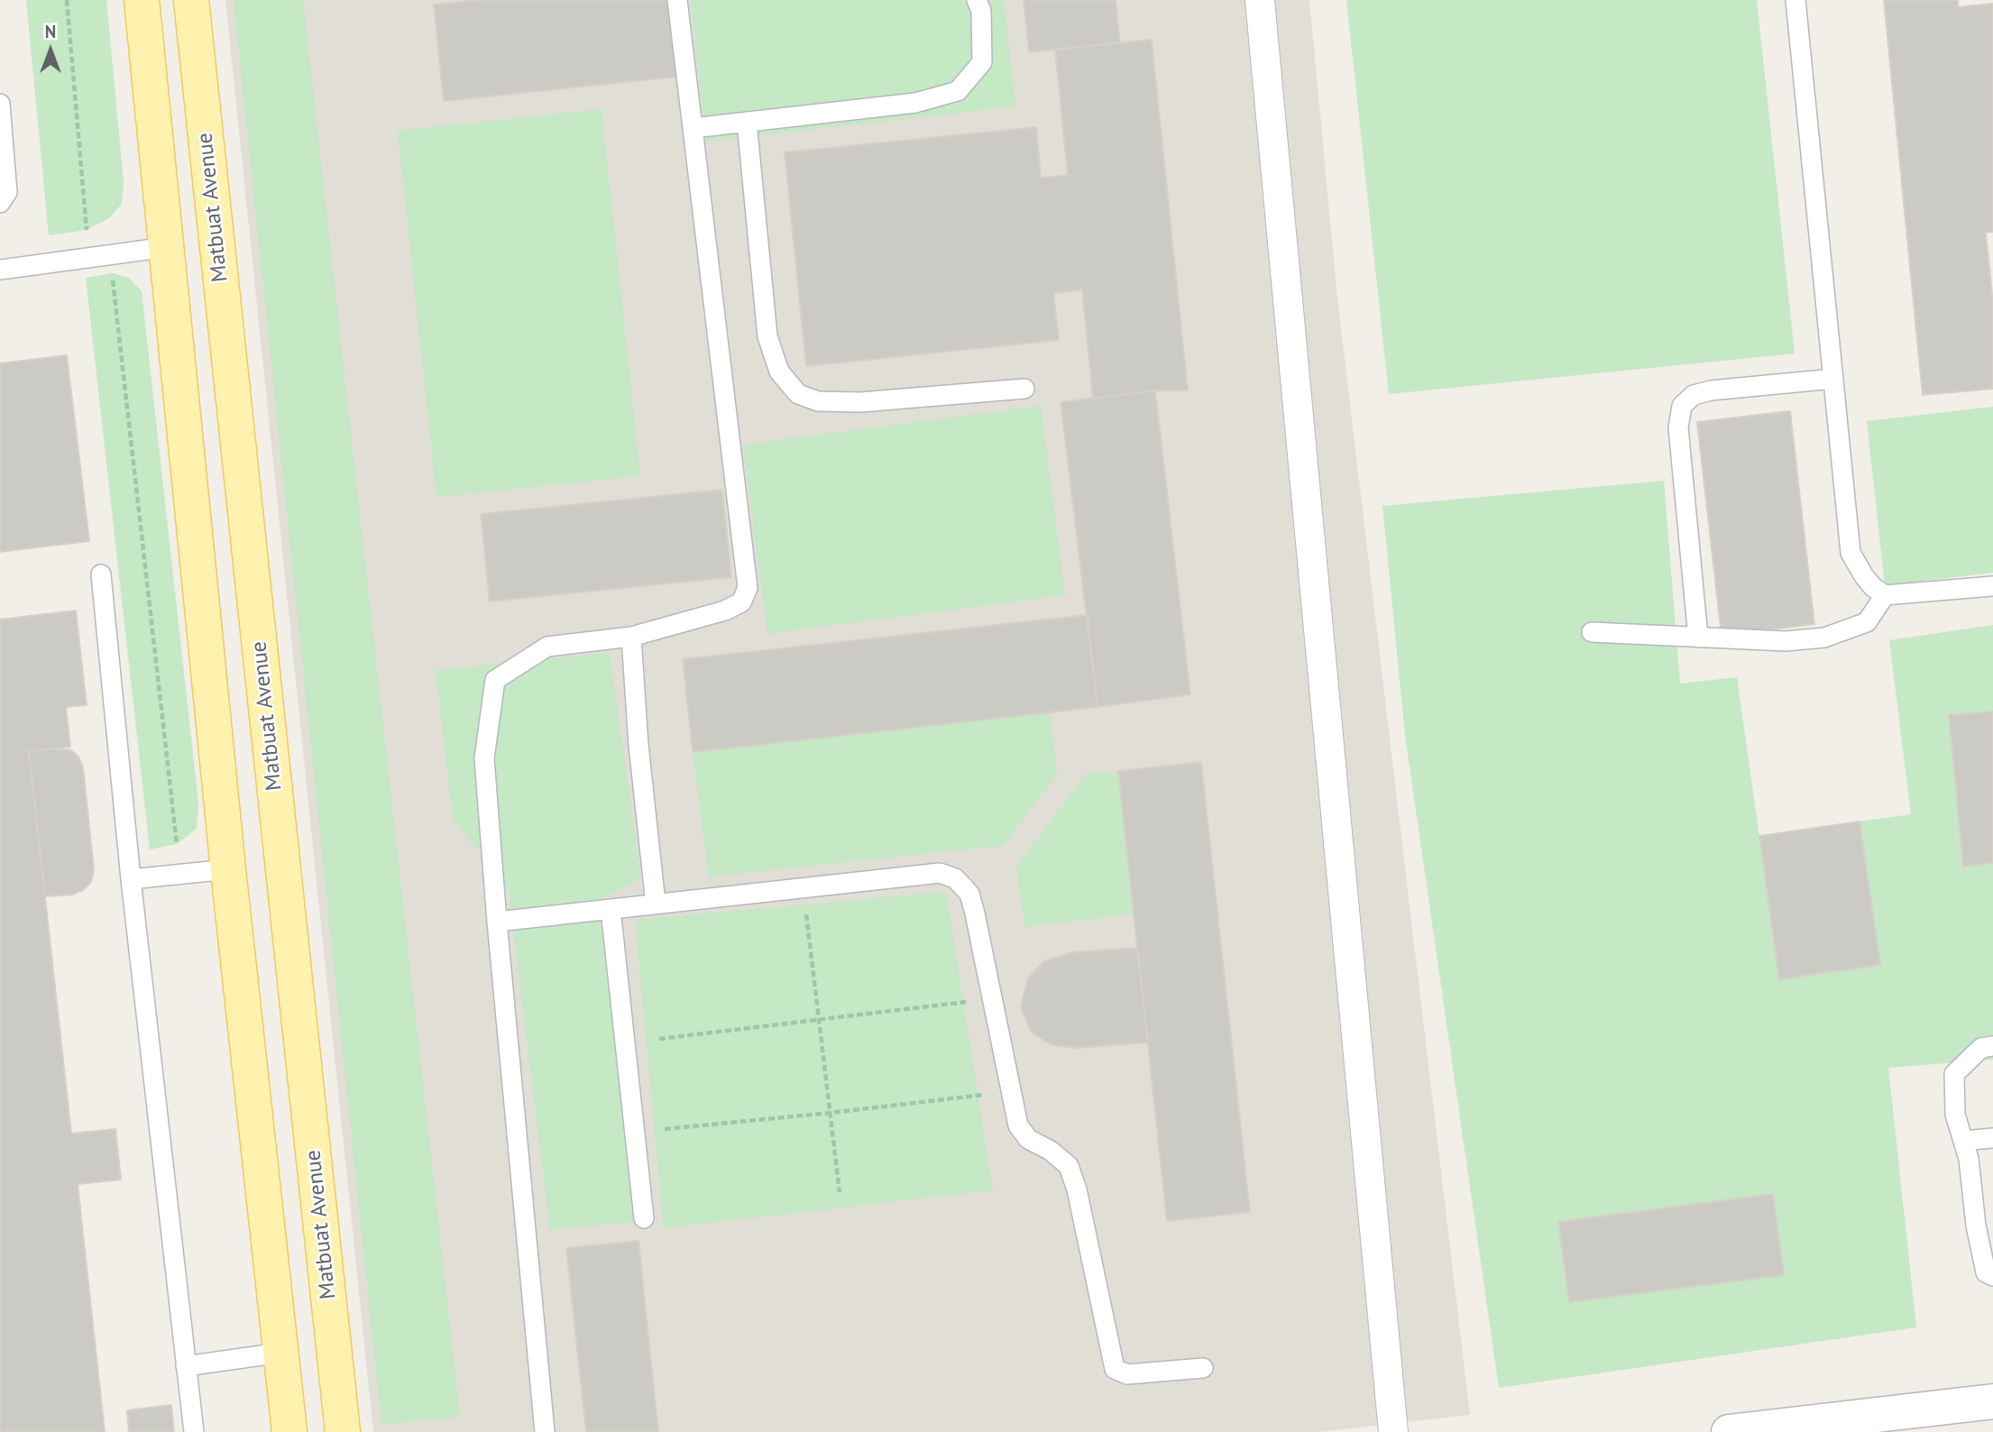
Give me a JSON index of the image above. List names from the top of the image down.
{
  "streets": {
    "main road": ["Matbuat Avenue"]
  },
  "north": "top"
}
